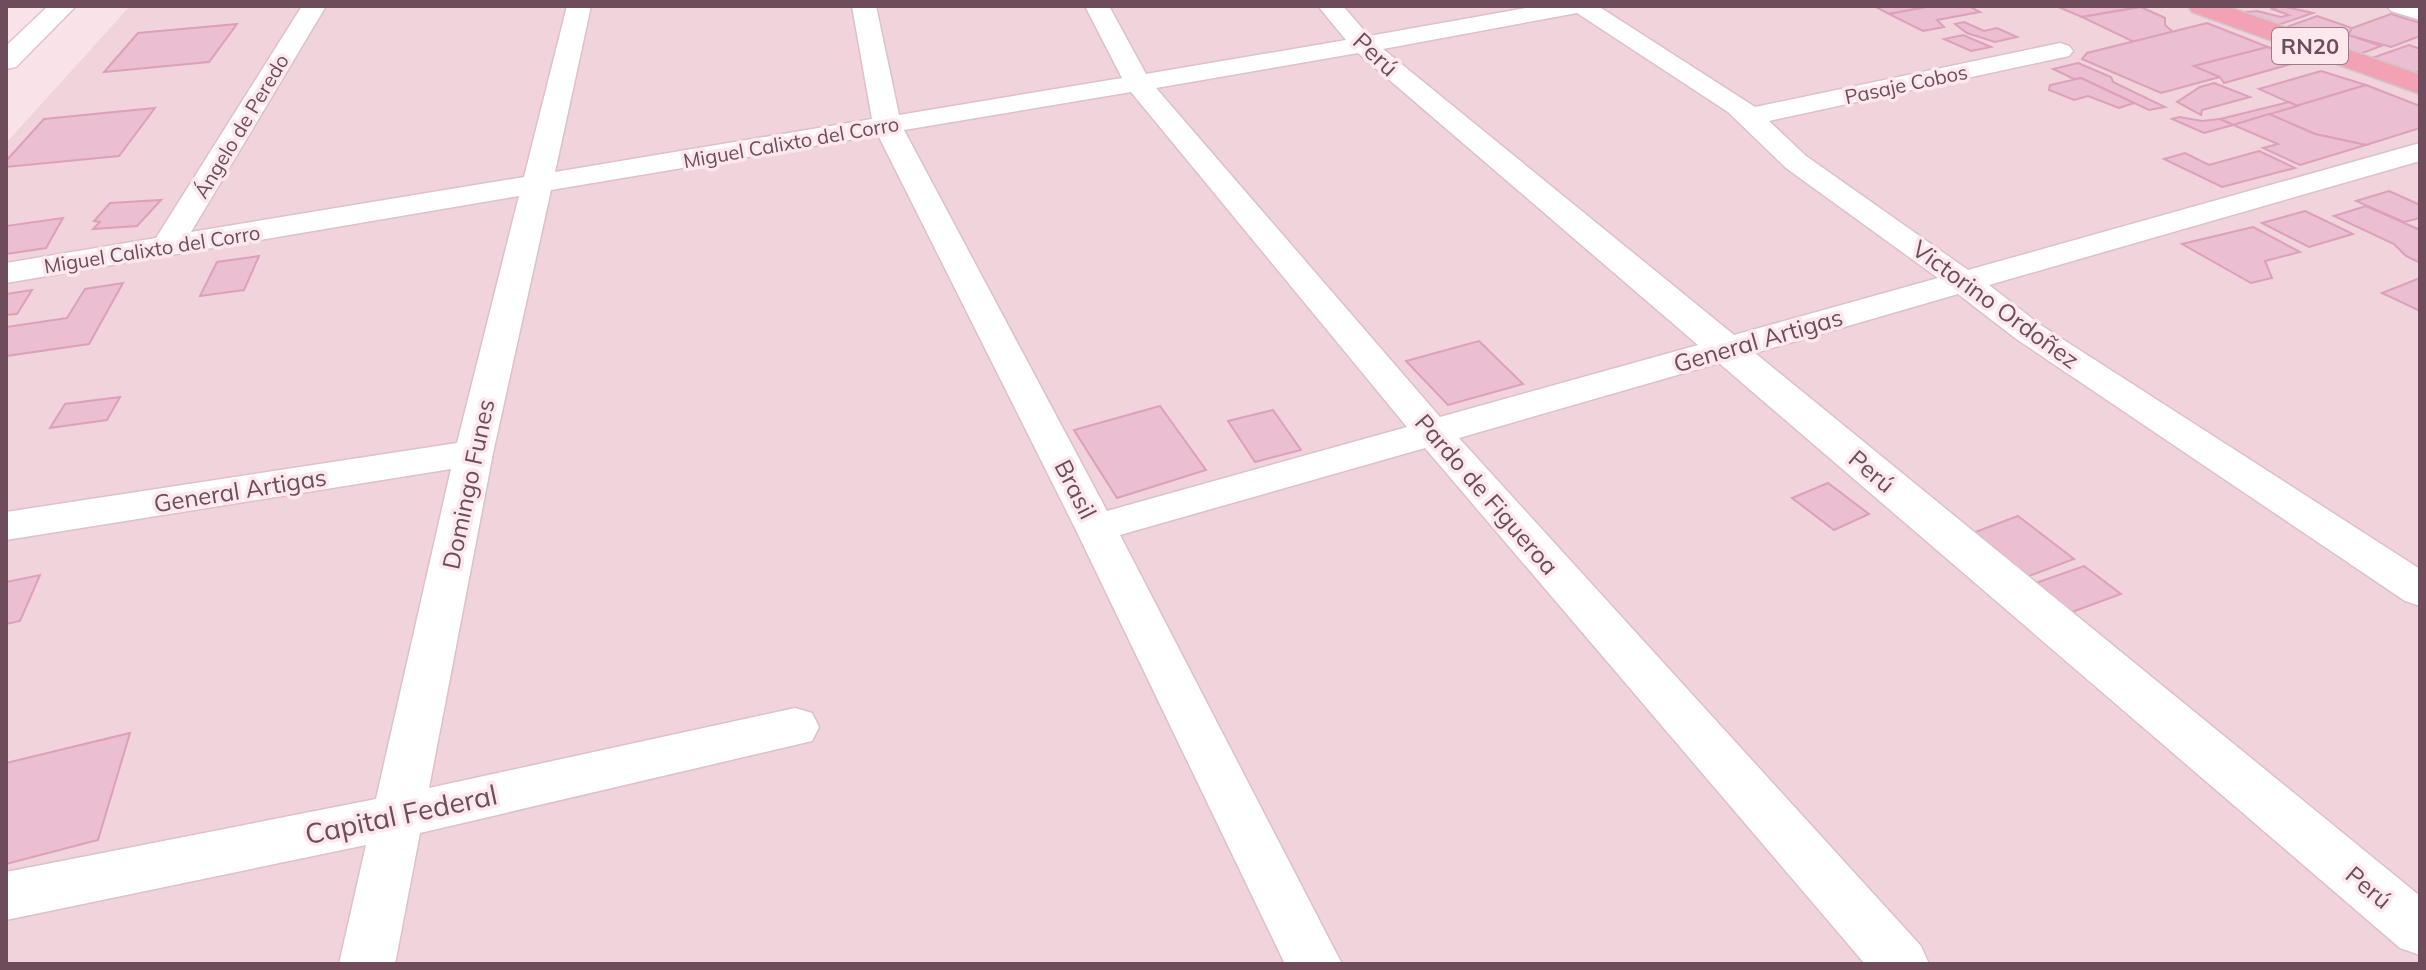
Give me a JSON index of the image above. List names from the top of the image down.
{
  "streets": {
    "main road": ["RN20"],
    "street": [
      "Perú",
      "Pasaje Cobos",
      "Ángelo de Peredo",
      "Miguel Calixto del Corro",
      "Victorino Ordoñez",
      "General Artigas",
      "Domingo Funes",
      "Brasil",
      "Pardo de Figueroa",
      "Capital Federal"
    ]
  },
  "crossings": [
    ["Perú", "Miguel Calixto del Corro"],
    ["Perú", "General Artigas"],
    ["Pasaje Cobos", "Victorino Ordoñez"],
    ["Ángelo de Peredo", "Miguel Calixto del Corro"],
    ["Miguel Calixto del Corro", "Victorino Ordoñez"],
    ["Miguel Calixto del Corro", "Domingo Funes"],
    ["Miguel Calixto del Corro", "Brasil"],
    ["Miguel Calixto del Corro", "Pardo de Figueroa"],
    ["Victorino Ordoñez", "General Artigas"],
    ["General Artigas", "Domingo Funes"],
    ["General Artigas", "Brasil"],
    ["General Artigas", "Pardo de Figueroa"],
    ["Domingo Funes", "Capital Federal"]
  ]
}
